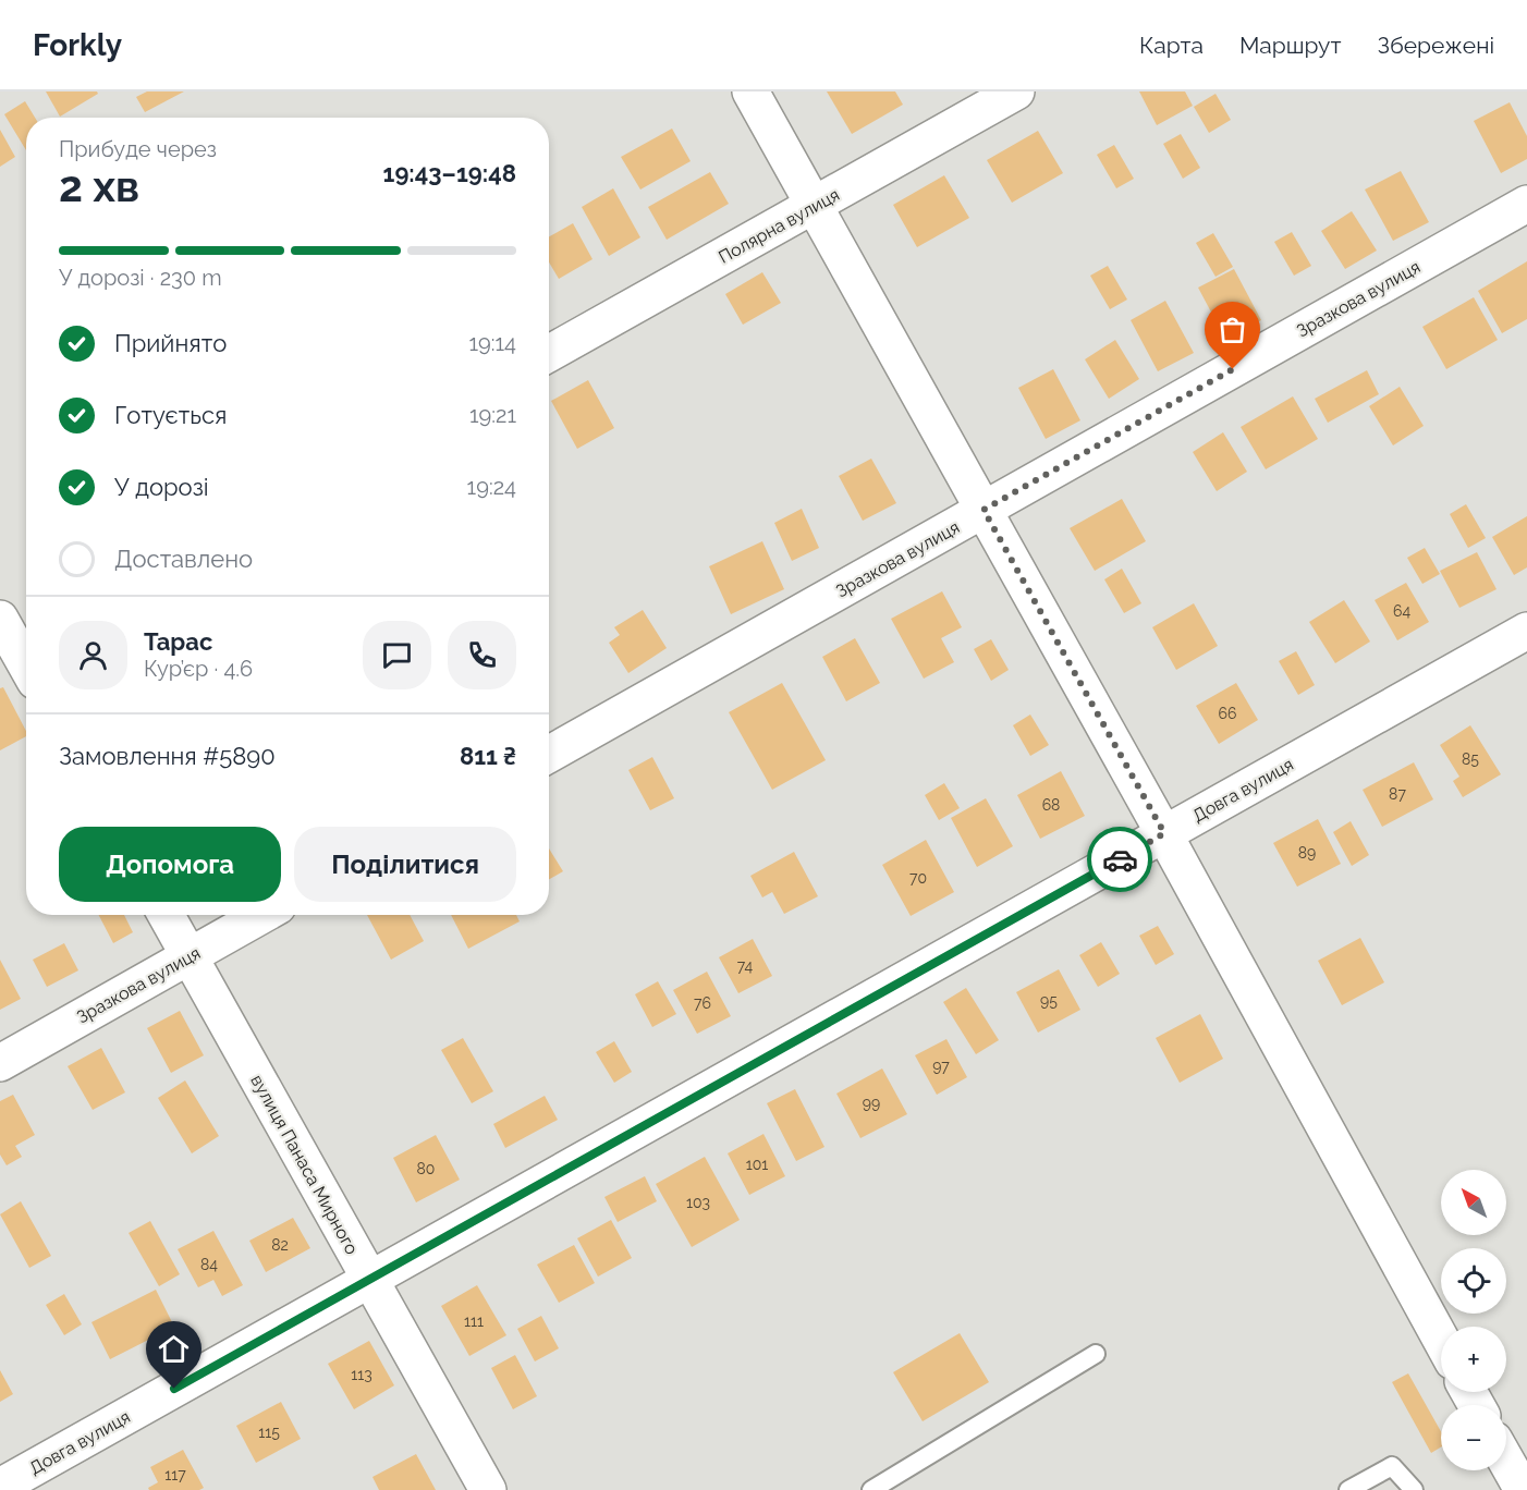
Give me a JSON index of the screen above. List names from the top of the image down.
{
  "streets": {
    "street": [
      "Полярна вулиця",
      "Зразкова вулиця",
      "Довга вулиця",
      "вулиця Панаса Мирного"
    ]
  },
  "crossings": [
    ["Зразкова вулиця", "вулиця Панаса Мирного"],
    ["Довга вулиця", "вулиця Панаса Мирного"]
  ],
  "house_numbers": [
    "64",
    "66",
    "85",
    "87",
    "68",
    "89",
    "70",
    "74",
    "95",
    "76",
    "97",
    "99",
    "101",
    "80",
    "103",
    "82",
    "84",
    "111",
    "113",
    "115",
    "117"
  ],
  "north": "top left",
  "page": {
    "header": "Forkly",
    "nav": ["Карта", "Маршрут", "Збережені"],
    "heading": ["2 хв", "Прибуде через", "19:43–19:48"],
    "panel": [
      "Тарас",
      "Кур’єр · 4.6",
      "Замовлення #5890",
      "811 ₴"
    ],
    "bar": "У дорозі · 230 m",
    "list": [
      ["Прийнято", "19:14"],
      ["Готується", "19:21"],
      ["У дорозі", "19:24"],
      "Доставлено"
    ],
    "buttons": ["Допомога", "Поділитися"],
    "map_buttons": ["+", "−"]
  }
}
